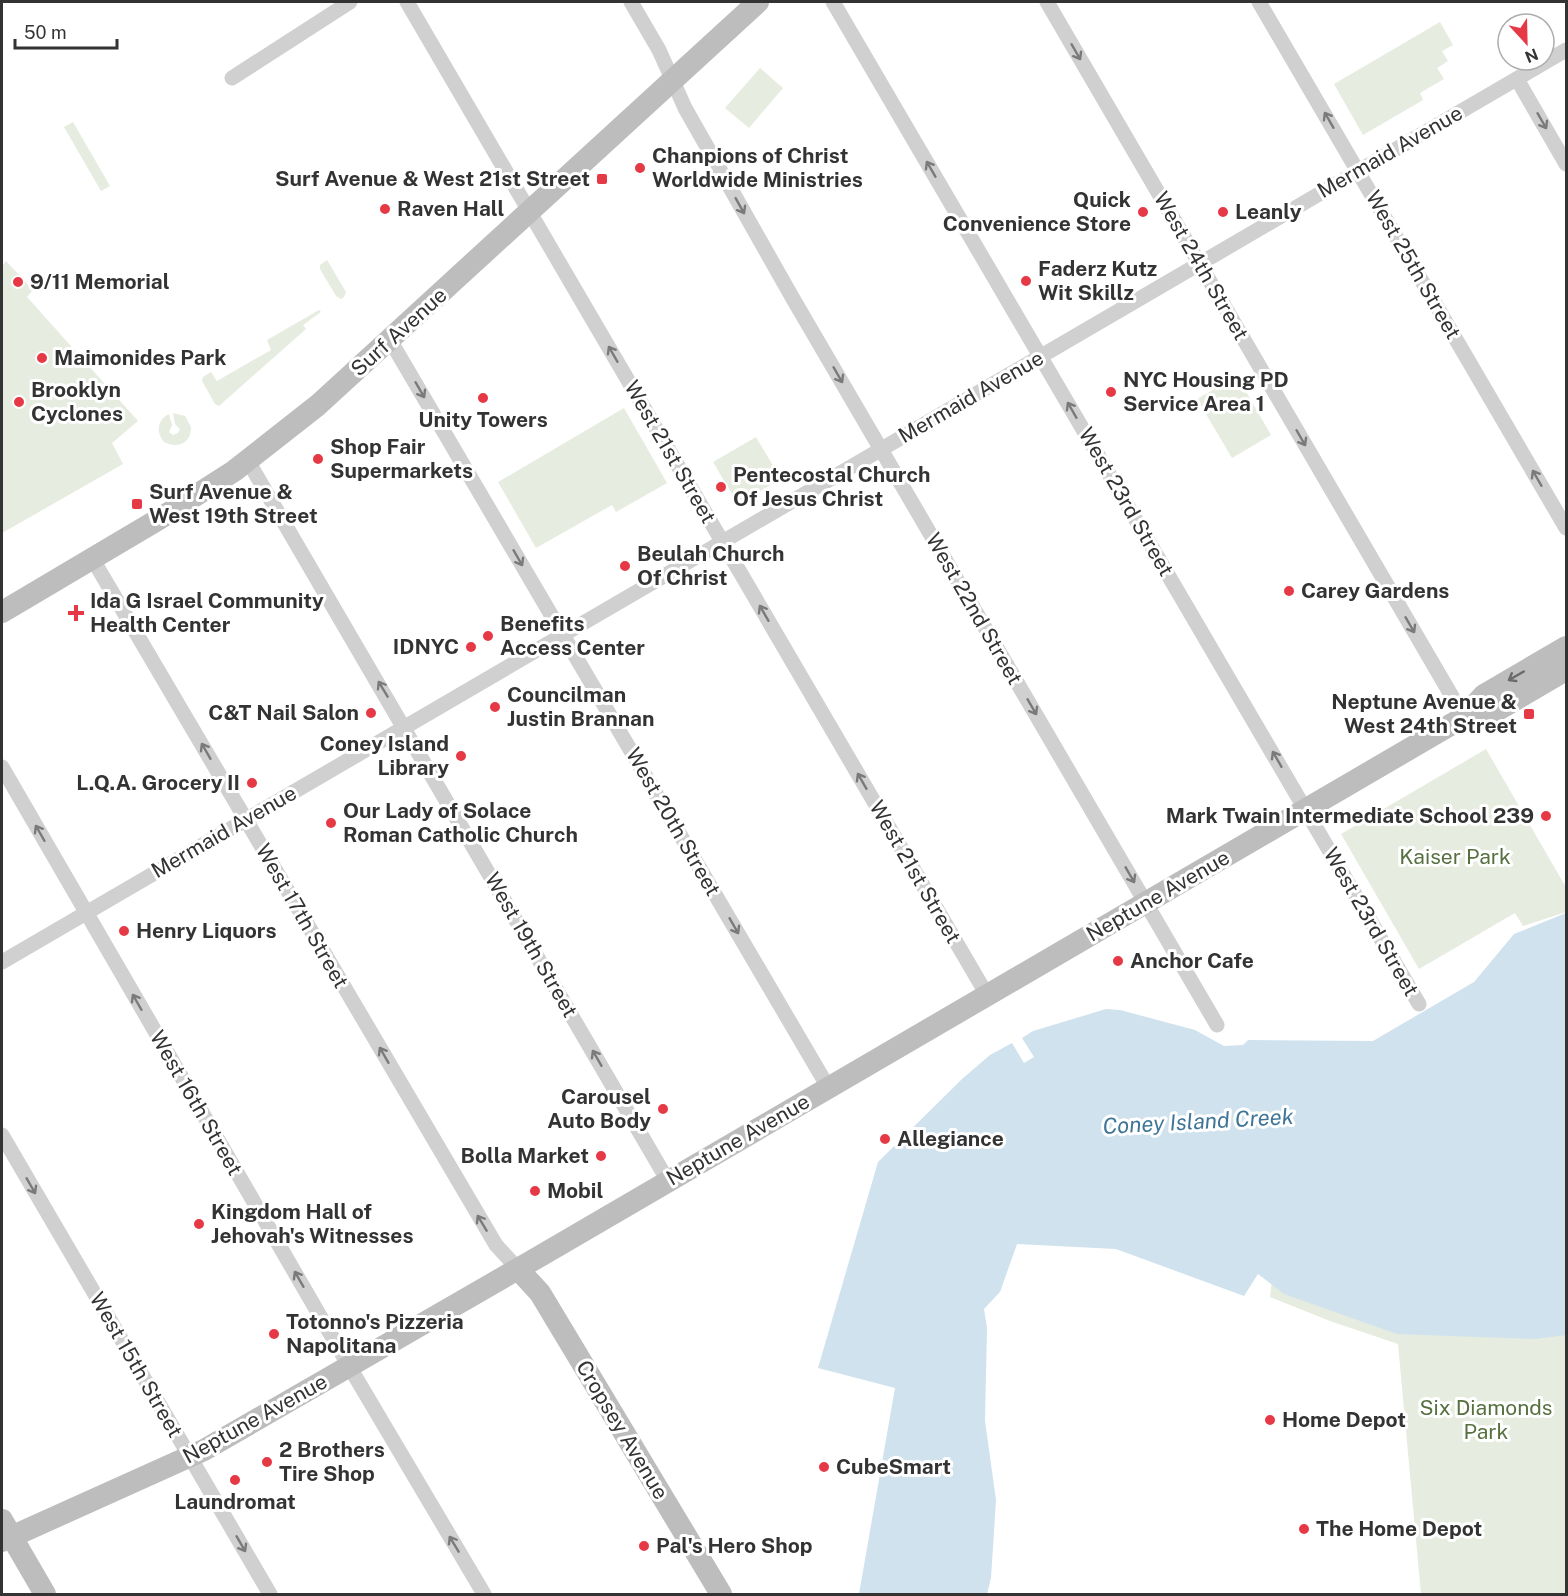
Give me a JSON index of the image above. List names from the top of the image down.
{
  "streets": {
    "main road": ["Surf Avenue", "Neptune Avenue", "Cropsey Avenue"],
    "street": [
      "Mermaid Avenue",
      "West 25th Street",
      "West 24th Street",
      "West 21st Street",
      "West 23rd Street",
      "West 22nd Street",
      "West 20th Street",
      "West 17th Street",
      "West 19th Street",
      "West 16th Street",
      "West 15th Street"
    ]
  },
  "crossings": [
    ["Mermaid Avenue", "West 25th Street"],
    ["Mermaid Avenue", "West 24th Street"],
    ["Mermaid Avenue", "West 21st Street"],
    ["Mermaid Avenue", "West 23rd Street"],
    ["Mermaid Avenue", "West 22nd Street"],
    ["Mermaid Avenue", "West 20th Street"],
    ["Mermaid Avenue", "West 17th Street"],
    ["Mermaid Avenue", "West 19th Street"],
    ["Mermaid Avenue", "West 16th Street"],
    ["West 24th Street", "Neptune Avenue"],
    ["Surf Avenue", "West 21st Street"],
    ["Surf Avenue", "West 22nd Street"],
    ["Surf Avenue", "West 20th Street"],
    ["Surf Avenue", "West 17th Street"],
    ["Surf Avenue", "West 19th Street"],
    ["West 21st Street", "Neptune Avenue"],
    ["West 23rd Street", "Neptune Avenue"],
    ["West 22nd Street", "Neptune Avenue"],
    ["West 20th Street", "Neptune Avenue"],
    ["Neptune Avenue", "West 17th Street"],
    ["Neptune Avenue", "West 19th Street"],
    ["Neptune Avenue", "West 16th Street"],
    ["Neptune Avenue", "West 15th Street"],
    ["Neptune Avenue", "Cropsey Avenue"],
    ["West 17th Street", "Cropsey Avenue"]
  ],
  "one_way": [
    "West 25th Street",
    "West 24th Street",
    "West 21st Street",
    "West 23rd Street",
    "West 22nd Street",
    "West 20th Street",
    "West 17th Street",
    "West 19th Street",
    "West 16th Street",
    "West 15th Street"
  ],
  "water": ["Coney Island Creek"],
  "parks": ["Kaiser Park", "Six Diamonds Park"],
  "places": {
    "other": [
      "Chanpions of Christ Worldwide Ministries",
      "Raven Hall",
      "Quick Convenience Store",
      "Leanly",
      "Faderz Kutz Wit Skillz",
      "9/11 Memorial",
      "Maimonides Park",
      "NYC Housing PD Service Area 1",
      "Unity Towers",
      "Brooklyn Cyclones",
      "Shop Fair Supermarkets",
      "Pentecostal Church Of Jesus Christ",
      "Beulah Church Of Christ",
      "Carey Gardens",
      "Benefits Access Center",
      "IDNYC",
      "Councilman Justin Brannan",
      "C&T Nail Salon",
      "Coney Island Library",
      "L.Q.A. Grocery II",
      "Mark Twain Intermediate School 239",
      "Our Lady of Solace Roman Catholic Church",
      "Henry Liquors",
      "Anchor Cafe",
      "Carousel Auto Body",
      "Allegiance",
      "Bolla Market",
      "Mobil",
      "Kingdom Hall of Jehovah's Witnesses",
      "Totonno's Pizzeria Napolitana",
      "Home Depot",
      "2 Brothers Tire Shop",
      "CubeSmart",
      "Laundromat",
      "The Home Depot",
      "Pal's Hero Shop"
    ],
    "transit": ["Surf Avenue & West 21st Street", "Surf Avenue & West 19th Street", "Neptune Avenue & West 24th Street"],
    "health": ["Ida G Israel Community Health Center"]
  },
  "scale_bar": "50 m",
  "north": "bottom"
}
